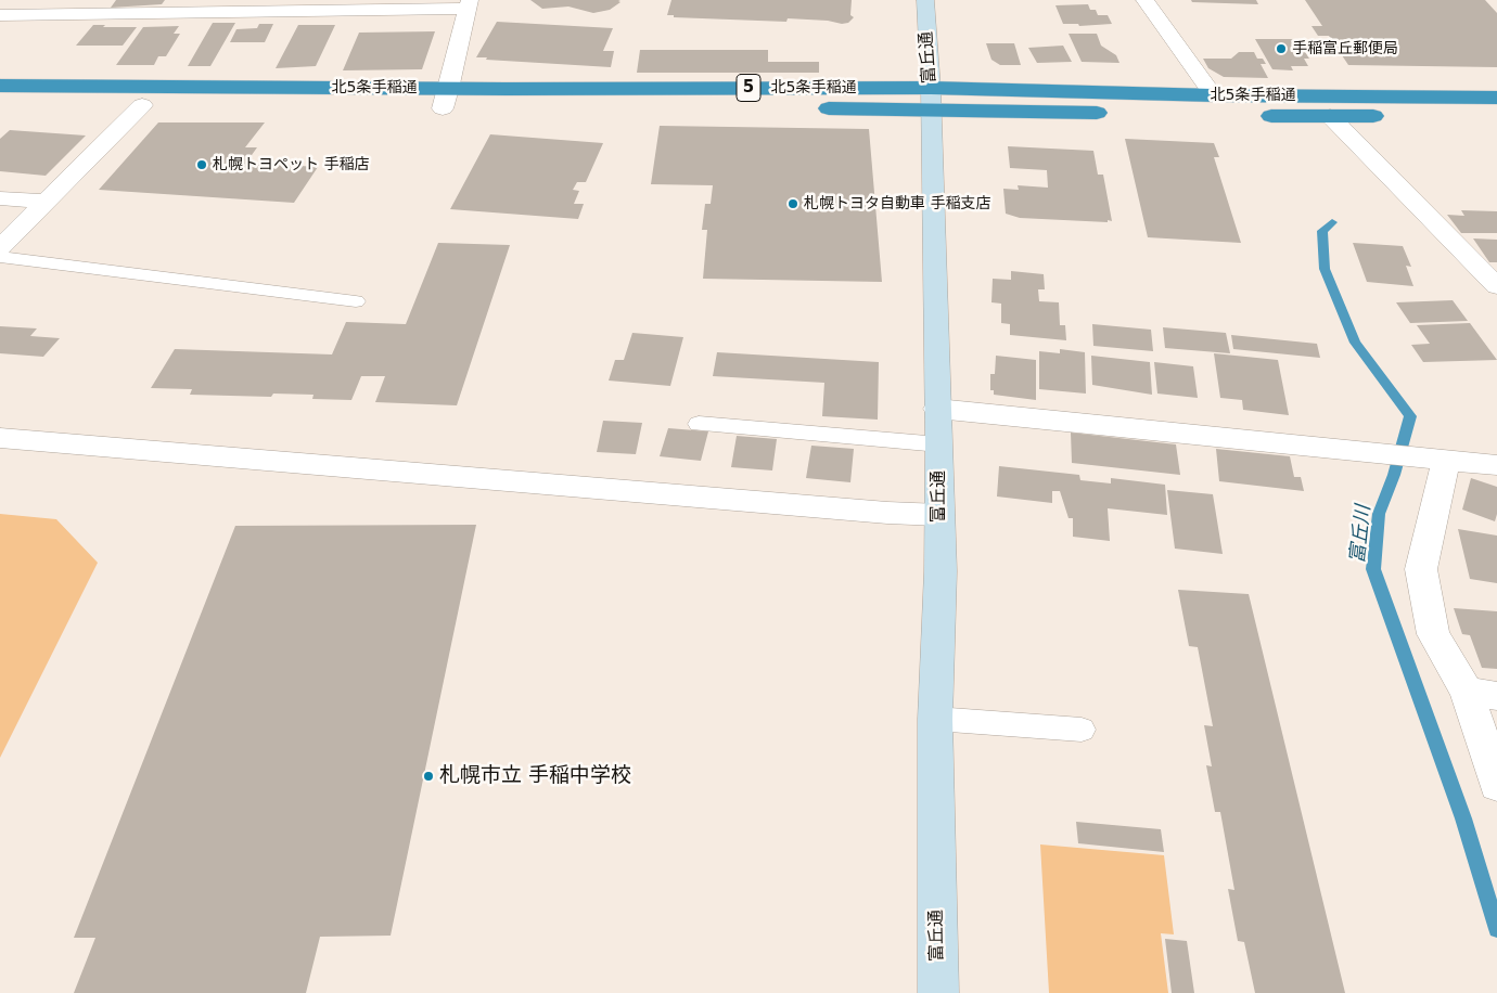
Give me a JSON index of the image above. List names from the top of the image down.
{
  "streets": {
    "highway": ["北5条手稲通", "5"],
    "street": ["富丘通"]
  },
  "crossings": [
    ["富丘通", "北5条手稲通"]
  ],
  "water": ["富丘川"],
  "places": [
    "手稲富丘郵便局",
    "札幌トヨペット 手稲店",
    "札幌トヨタ自動車 手稲支店",
    "札幌市立 手稲中学校"
  ]
}
